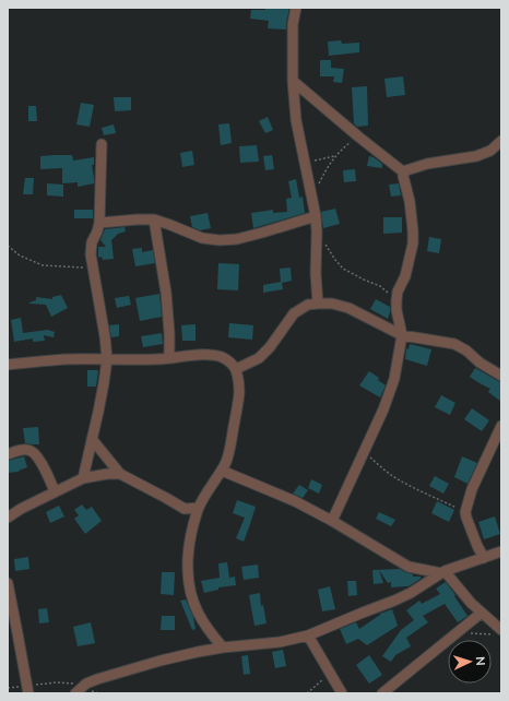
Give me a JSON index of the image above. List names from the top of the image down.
{
  "north": "right"
}
